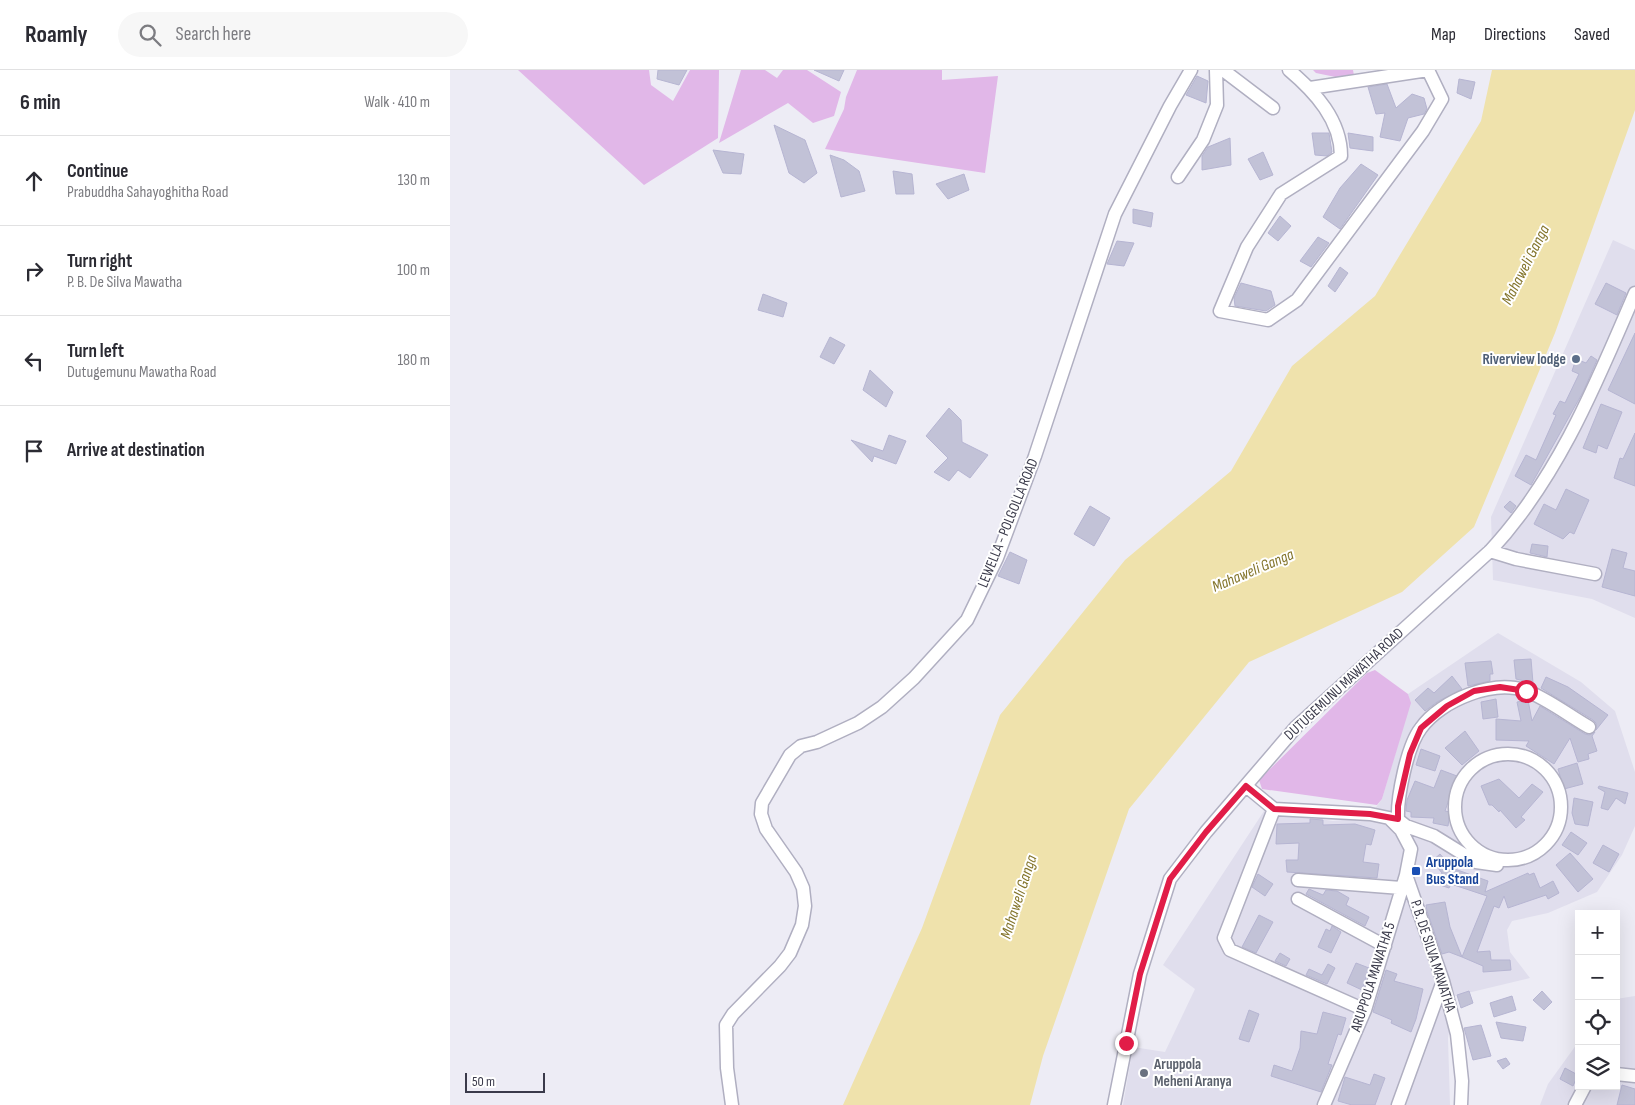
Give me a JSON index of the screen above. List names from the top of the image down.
{
  "streets": {
    "street": [
      "LEWELLA - POLGOLLA ROAD",
      "DUTUGEMUNU MAWATHA ROAD",
      "P. B. DE SILVA MAWATHA",
      "ARUPPOLA MAWATHA 5"
    ]
  },
  "crossings": [
    ["P. B. DE SILVA MAWATHA", "ARUPPOLA MAWATHA 5"]
  ],
  "water": ["Mahaweli Ganga"],
  "places": {
    "other": ["Riverview lodge", "Aruppola Meheni Aranya"],
    "transit": ["Aruppola Bus Stand"]
  },
  "scale_bar": "50 m",
  "page": {
    "header": "Roamly",
    "search": "Search here",
    "nav": ["Map", "Directions", "Saved"],
    "heading": ["6 min", "Walk · 410 m"],
    "list": [
      ["Continue", "Prabuddha Sahayoghitha Road", "130 m"],
      ["Turn right", "P. B. De Silva Mawatha", "100 m"],
      ["Turn left", "Dutugemunu Mawatha Road", "180 m"],
      "Arrive at destination"
    ],
    "map_buttons": ["+", "−"],
    "scale": "50 m"
  }
}
